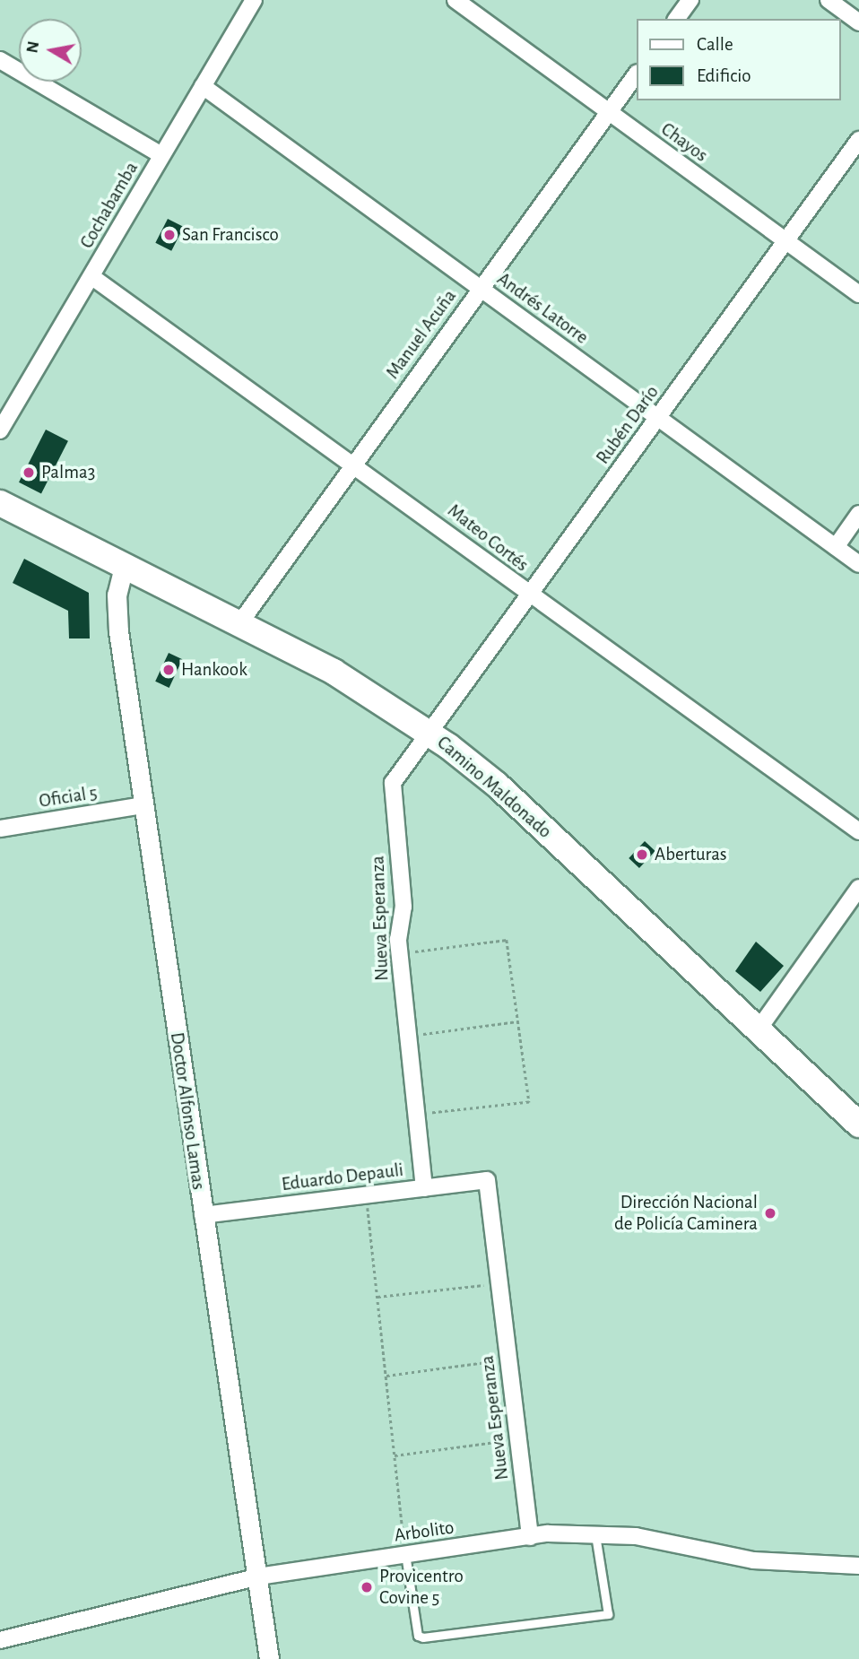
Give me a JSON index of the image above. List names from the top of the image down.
{
  "streets": {
    "main road": ["Camino Maldonado"],
    "street": [
      "Chayos",
      "Cochabamba",
      "Andrés Latorre",
      "Manuel Acuña",
      "Rubén Darío",
      "Mateo Cortés",
      "Oficial 5",
      "Nueva Esperanza",
      "Doctor Alfonso Lamas",
      "Eduardo Depauli",
      "Arbolito"
    ]
  },
  "crossings": [
    ["Chayos", "Manuel Acuña"],
    ["Chayos", "Rubén Darío"],
    ["Cochabamba", "Andrés Latorre"],
    ["Cochabamba", "Mateo Cortés"],
    ["Andrés Latorre", "Manuel Acuña"],
    ["Andrés Latorre", "Rubén Darío"],
    ["Manuel Acuña", "Mateo Cortés"],
    ["Manuel Acuña", "Camino Maldonado"],
    ["Rubén Darío", "Mateo Cortés"],
    ["Rubén Darío", "Camino Maldonado"],
    ["Rubén Darío", "Nueva Esperanza"],
    ["Camino Maldonado", "Nueva Esperanza"],
    ["Camino Maldonado", "Doctor Alfonso Lamas"],
    ["Oficial 5", "Doctor Alfonso Lamas"],
    ["Nueva Esperanza", "Eduardo Depauli"],
    ["Nueva Esperanza", "Arbolito"],
    ["Doctor Alfonso Lamas", "Eduardo Depauli"],
    ["Doctor Alfonso Lamas", "Arbolito"]
  ],
  "places": [
    "San Francisco",
    "Palma3",
    "Hankook",
    "Aberturas",
    "Dirección Nacional de Policía Caminera",
    "Provicentro Covine 5"
  ],
  "legend": ["Calle", "Edificio"],
  "north": "left"
}
